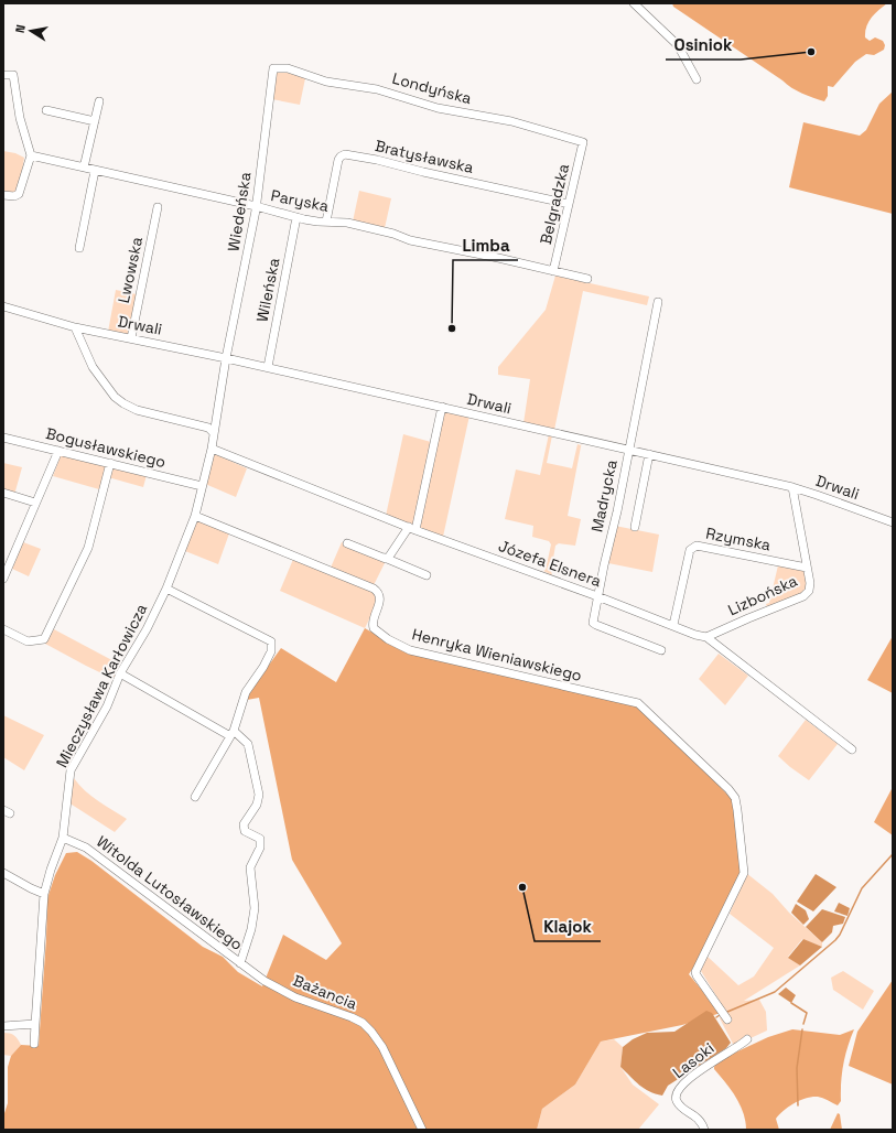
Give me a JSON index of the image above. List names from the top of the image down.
{
  "streets": {
    "street": [
      "Londyńska",
      "Bratysławska",
      "Paryska",
      "Belgradzka",
      "Wiedeńska",
      "Lwowska",
      "Wileńska",
      "Drwali",
      "Bogusławskiego",
      "Madrycka",
      "Rzymska",
      "Józefa Elsnera",
      "Lizbońska",
      "Henryka Wieniawskiego",
      "Mieczysława Karłowicza",
      "Witolda Lutosławskiego",
      "Bażancia",
      "Lasoki"
    ]
  },
  "crossings": [
    ["Londyńska", "Belgradzka"],
    ["Londyńska", "Wiedeńska"],
    ["Bratysławska", "Paryska"],
    ["Bratysławska", "Belgradzka"],
    ["Paryska", "Belgradzka"],
    ["Paryska", "Wiedeńska"],
    ["Paryska", "Wileńska"],
    ["Wiedeńska", "Drwali"],
    ["Lwowska", "Drwali"],
    ["Wileńska", "Drwali"],
    ["Drwali", "Madrycka"],
    ["Drwali", "Lizbońska"],
    ["Madrycka", "Józefa Elsnera"],
    ["Rzymska", "Józefa Elsnera"],
    ["Rzymska", "Lizbońska"],
    ["Józefa Elsnera", "Lizbońska"],
    ["Henryka Wieniawskiego", "Mieczysława Karłowicza"],
    ["Mieczysława Karłowicza", "Witolda Lutosławskiego"],
    ["Witolda Lutosławskiego", "Bażancia"]
  ],
  "places": ["Osiniok", "Limba", "Klajok"],
  "north": "left"
}
